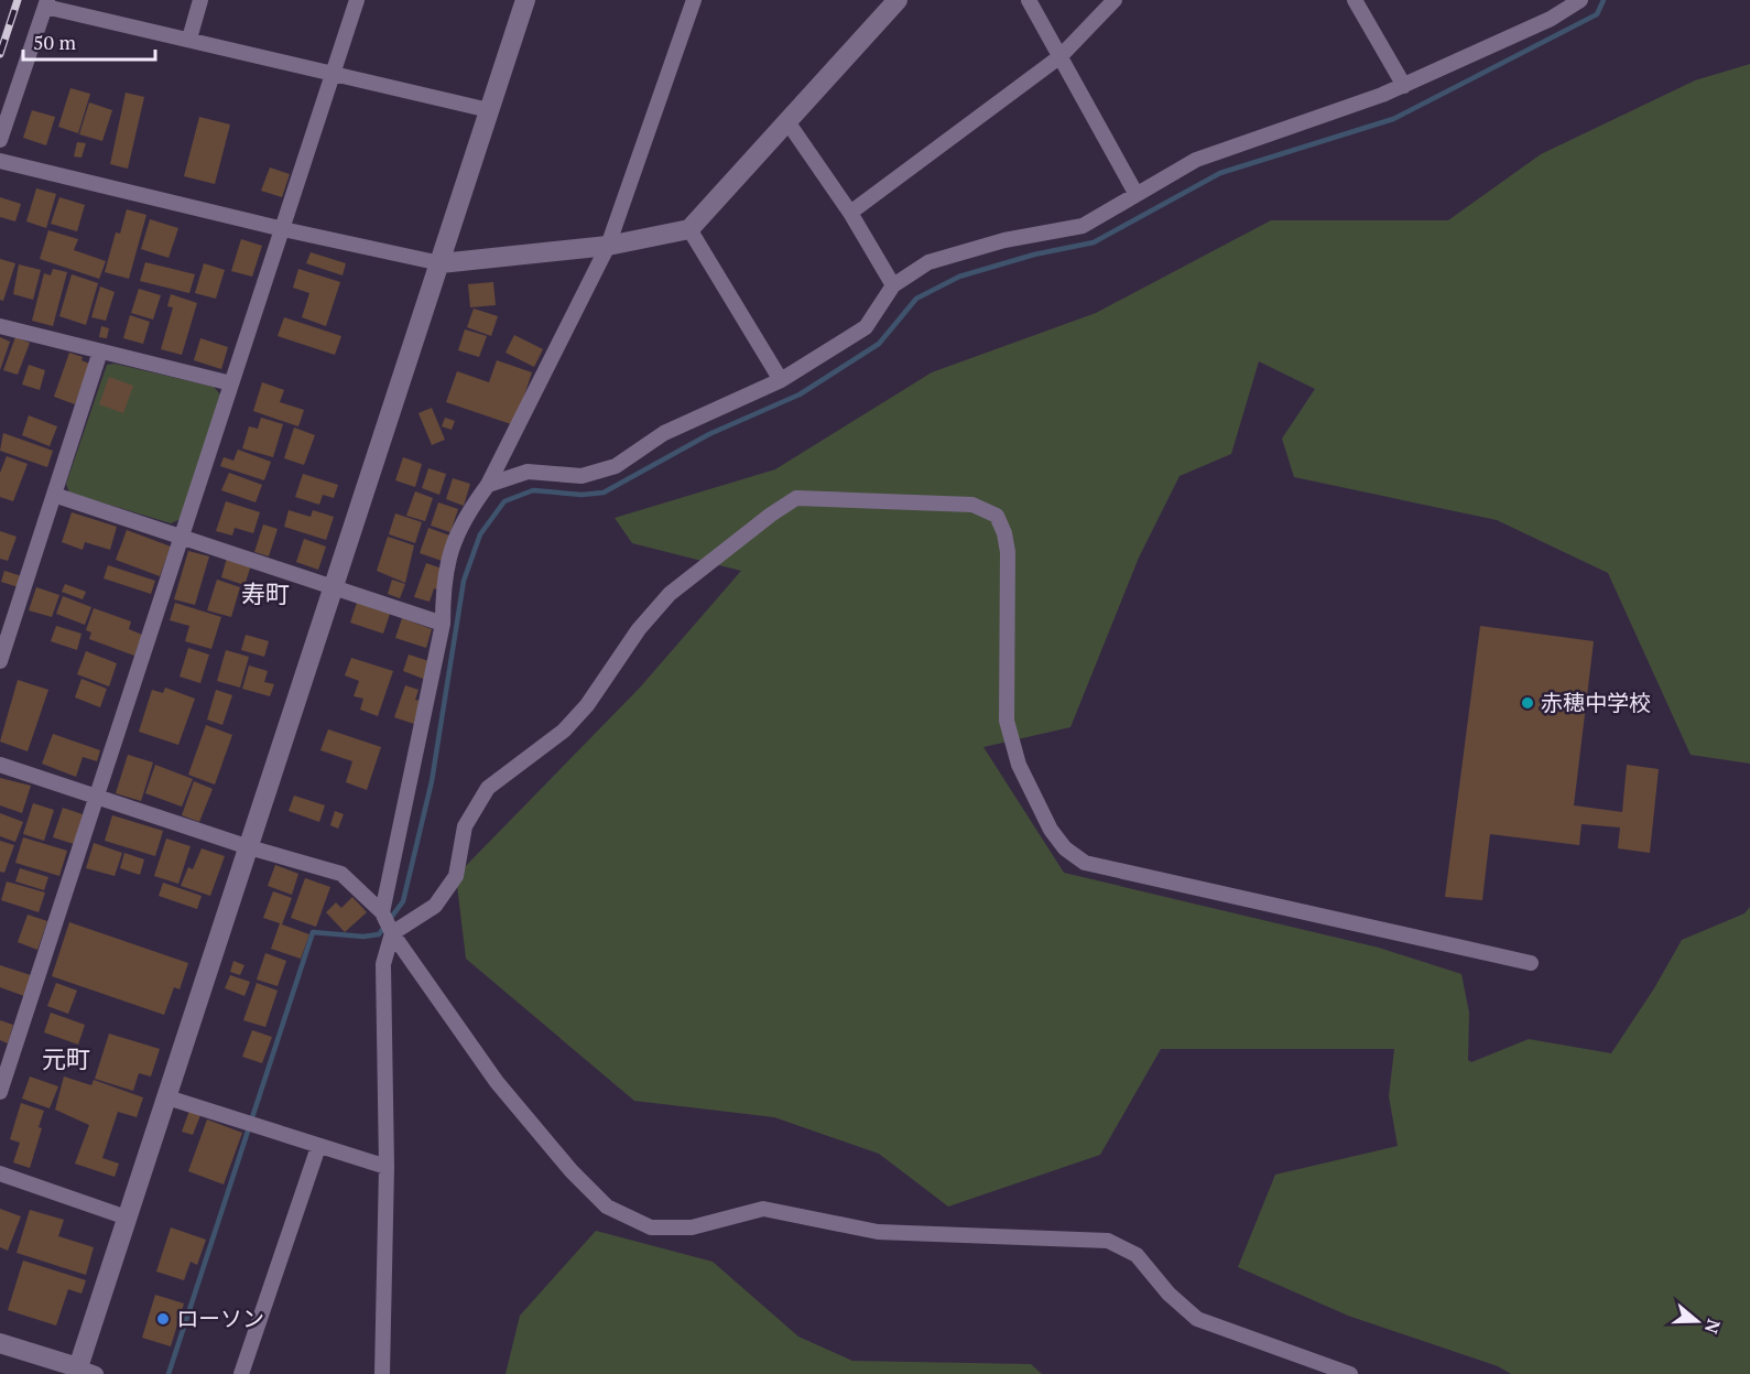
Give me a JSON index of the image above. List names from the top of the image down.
{
  "districts": ["寿町", "元町"],
  "places": ["赤穂中学校", "ローソン"],
  "scale_bar": "50 m",
  "north": "right"
}
